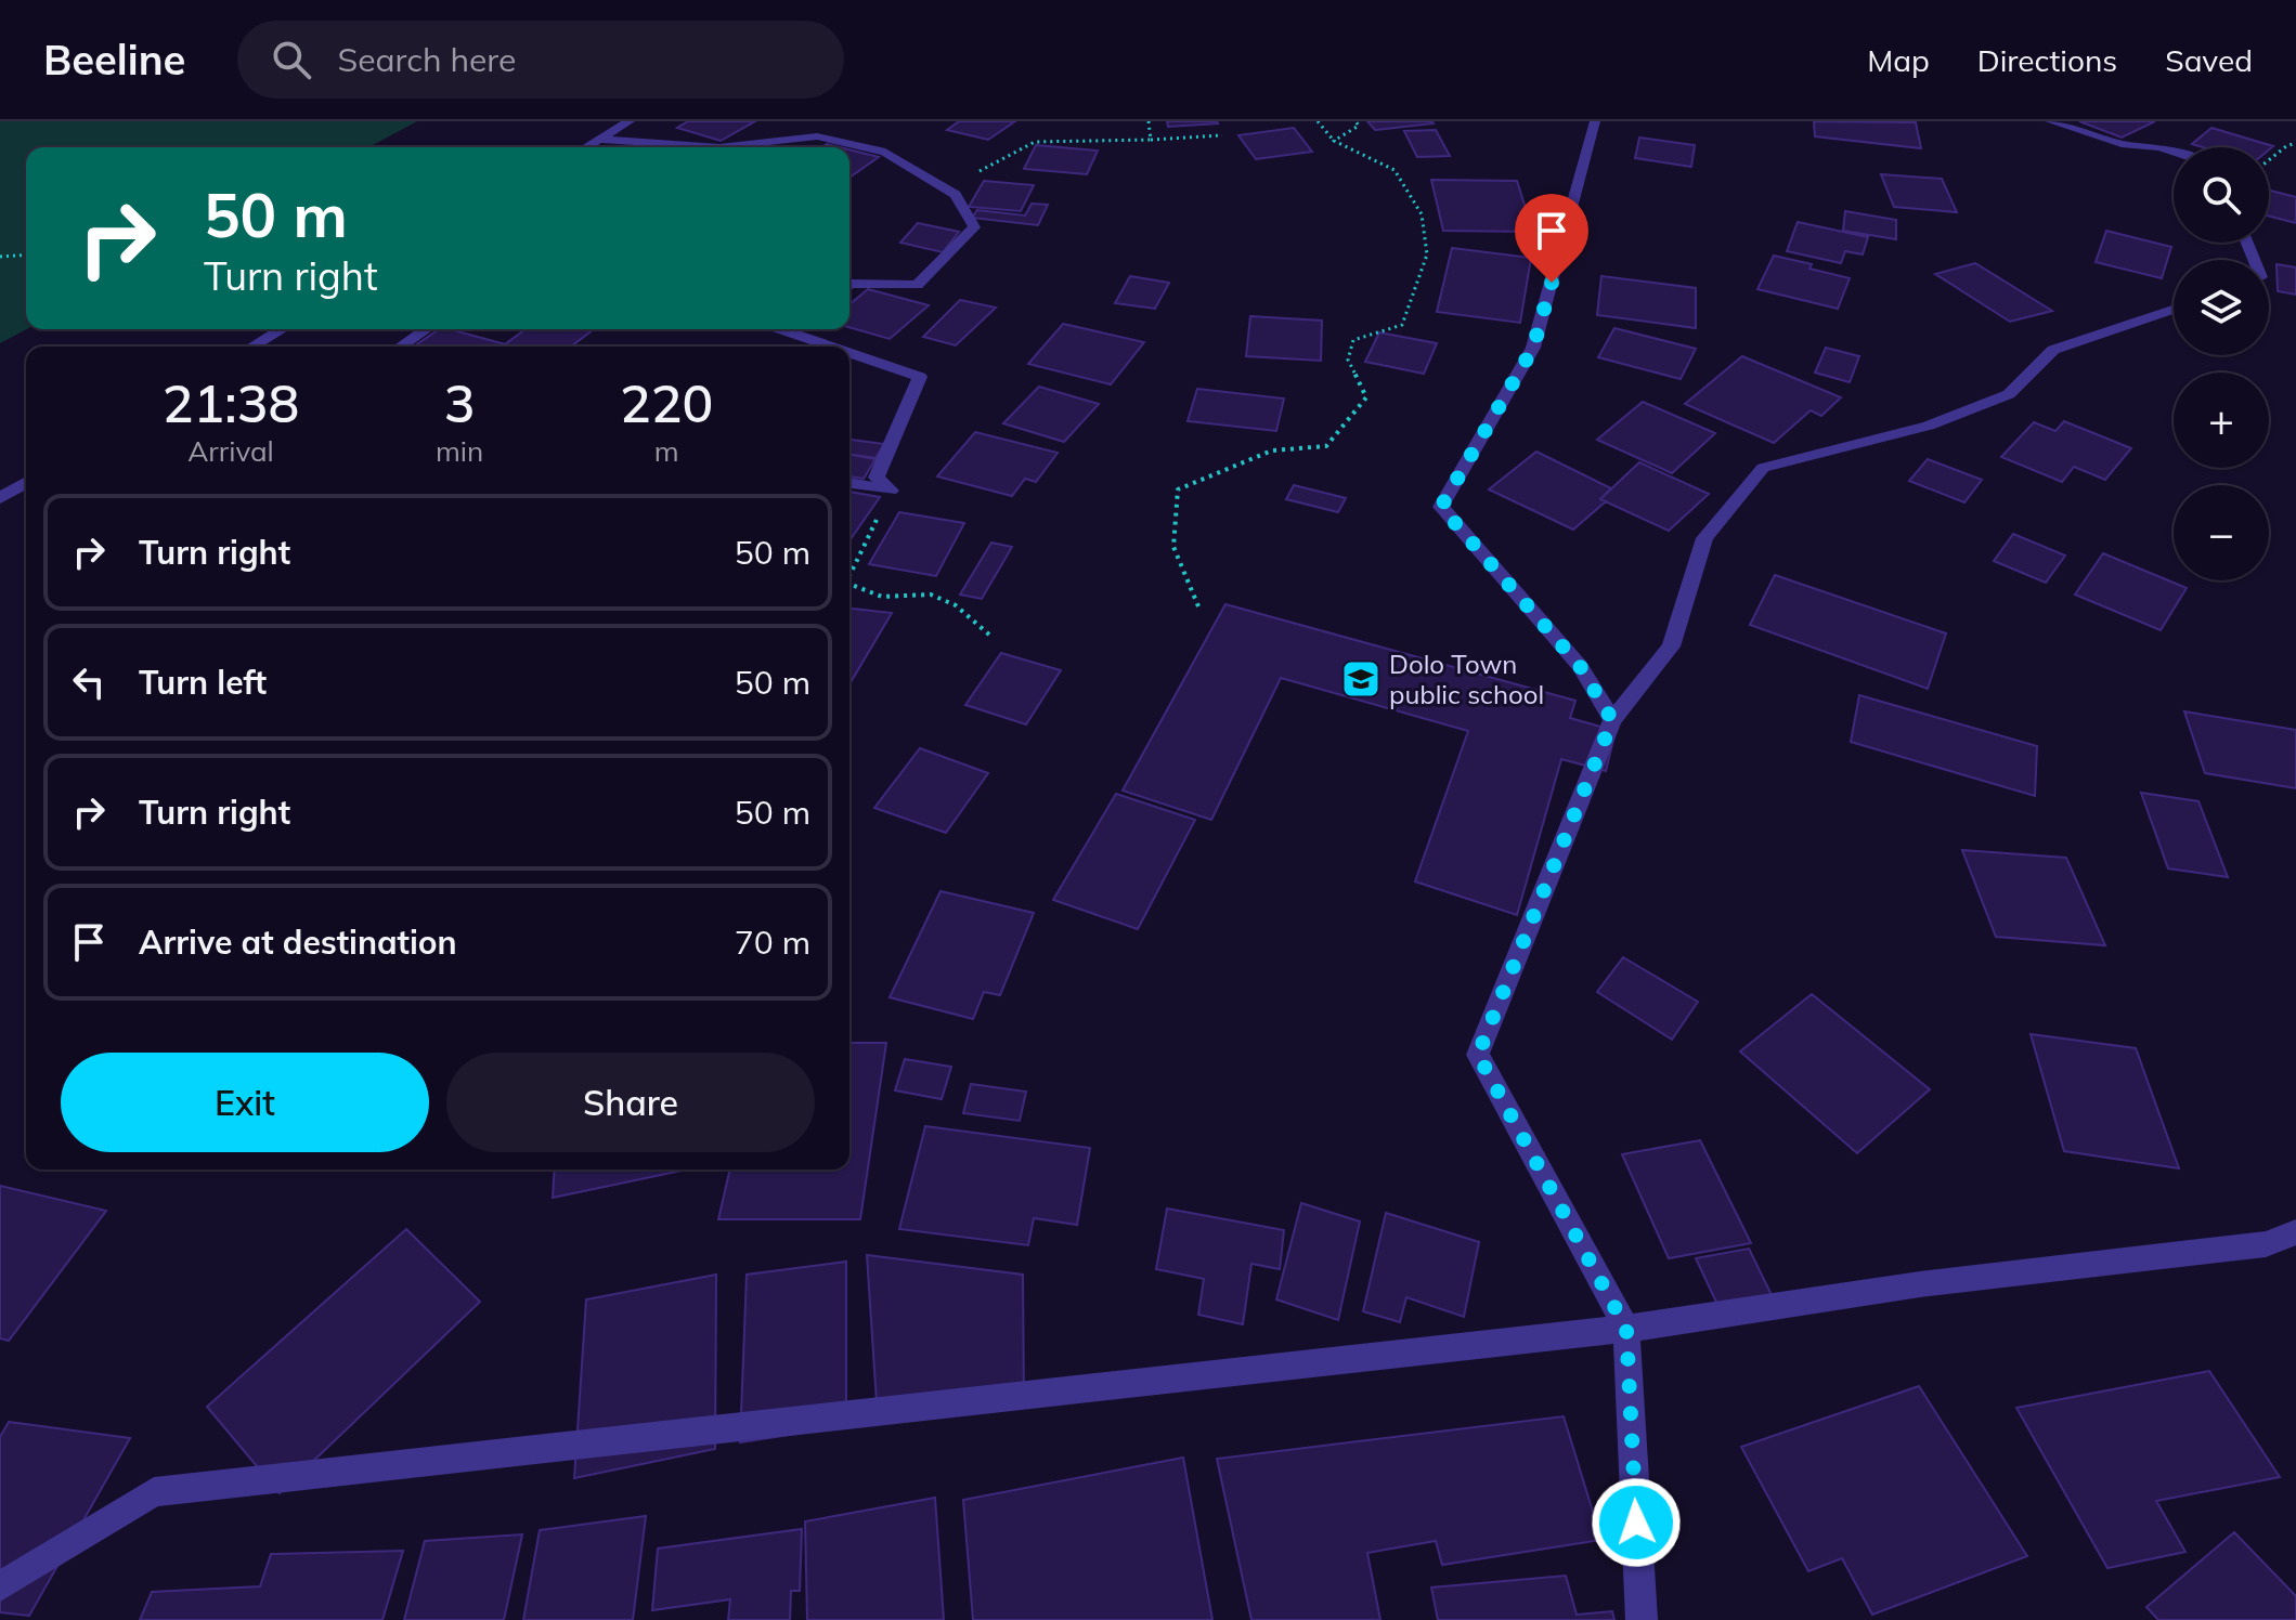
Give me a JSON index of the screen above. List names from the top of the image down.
{
  "places": {
    "school or university": ["Dolo Town public school"]
  },
  "page": {
    "header": "Beeline",
    "search": "Search here",
    "nav": ["Map", "Directions", "Saved"],
    "map_buttons": ["+", "−"],
    "turn": ["50 m", "Turn right"],
    "eta": [
      "21:38",
      "Arrival",
      "3",
      "min",
      "220",
      "m"
    ],
    "list": [
      {
        "name": "Turn right",
        "value": "50 m"
      },
      {
        "name": "Turn left",
        "value": "50 m"
      },
      {
        "name": "Turn right",
        "value": "50 m"
      },
      {
        "name": "Arrive at destination",
        "value": "70 m"
      }
    ],
    "buttons": ["Exit", "Share"]
  }
}
